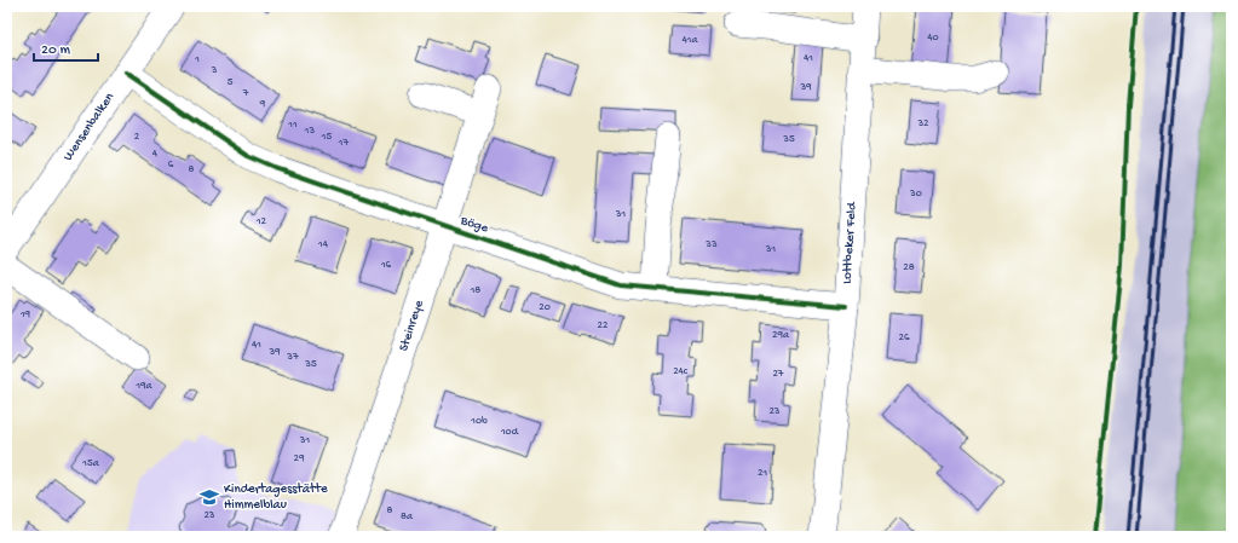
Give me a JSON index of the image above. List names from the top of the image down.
{
  "streets": {
    "street": [
      "Wensenbalken",
      "Böge",
      "Lottbeker Feld",
      "Steinreye"
    ]
  },
  "crossings": [
    ["Wensenbalken", "Böge"],
    ["Böge", "Lottbeker Feld"],
    ["Böge", "Steinreye"]
  ],
  "places": {
    "school or university": ["Kindertagesstätte Himmelblau"]
  },
  "house_numbers": [
    "40",
    "41a",
    "41",
    "1",
    "3",
    "5",
    "39",
    "7",
    "9",
    "32",
    "11",
    "13",
    "2",
    "15",
    "35",
    "17",
    "4",
    "6",
    "8",
    "30",
    "31",
    "12",
    "14",
    "33",
    "31",
    "16",
    "28",
    "18",
    "20",
    "19",
    "22",
    "29a",
    "26",
    "41",
    "39",
    "37",
    "35",
    "24c",
    "27",
    "19a",
    "23",
    "10b",
    "10d",
    "31",
    "29",
    "15a",
    "21",
    "8",
    "23",
    "8a"
  ],
  "scale_bar": "20 m"
}
